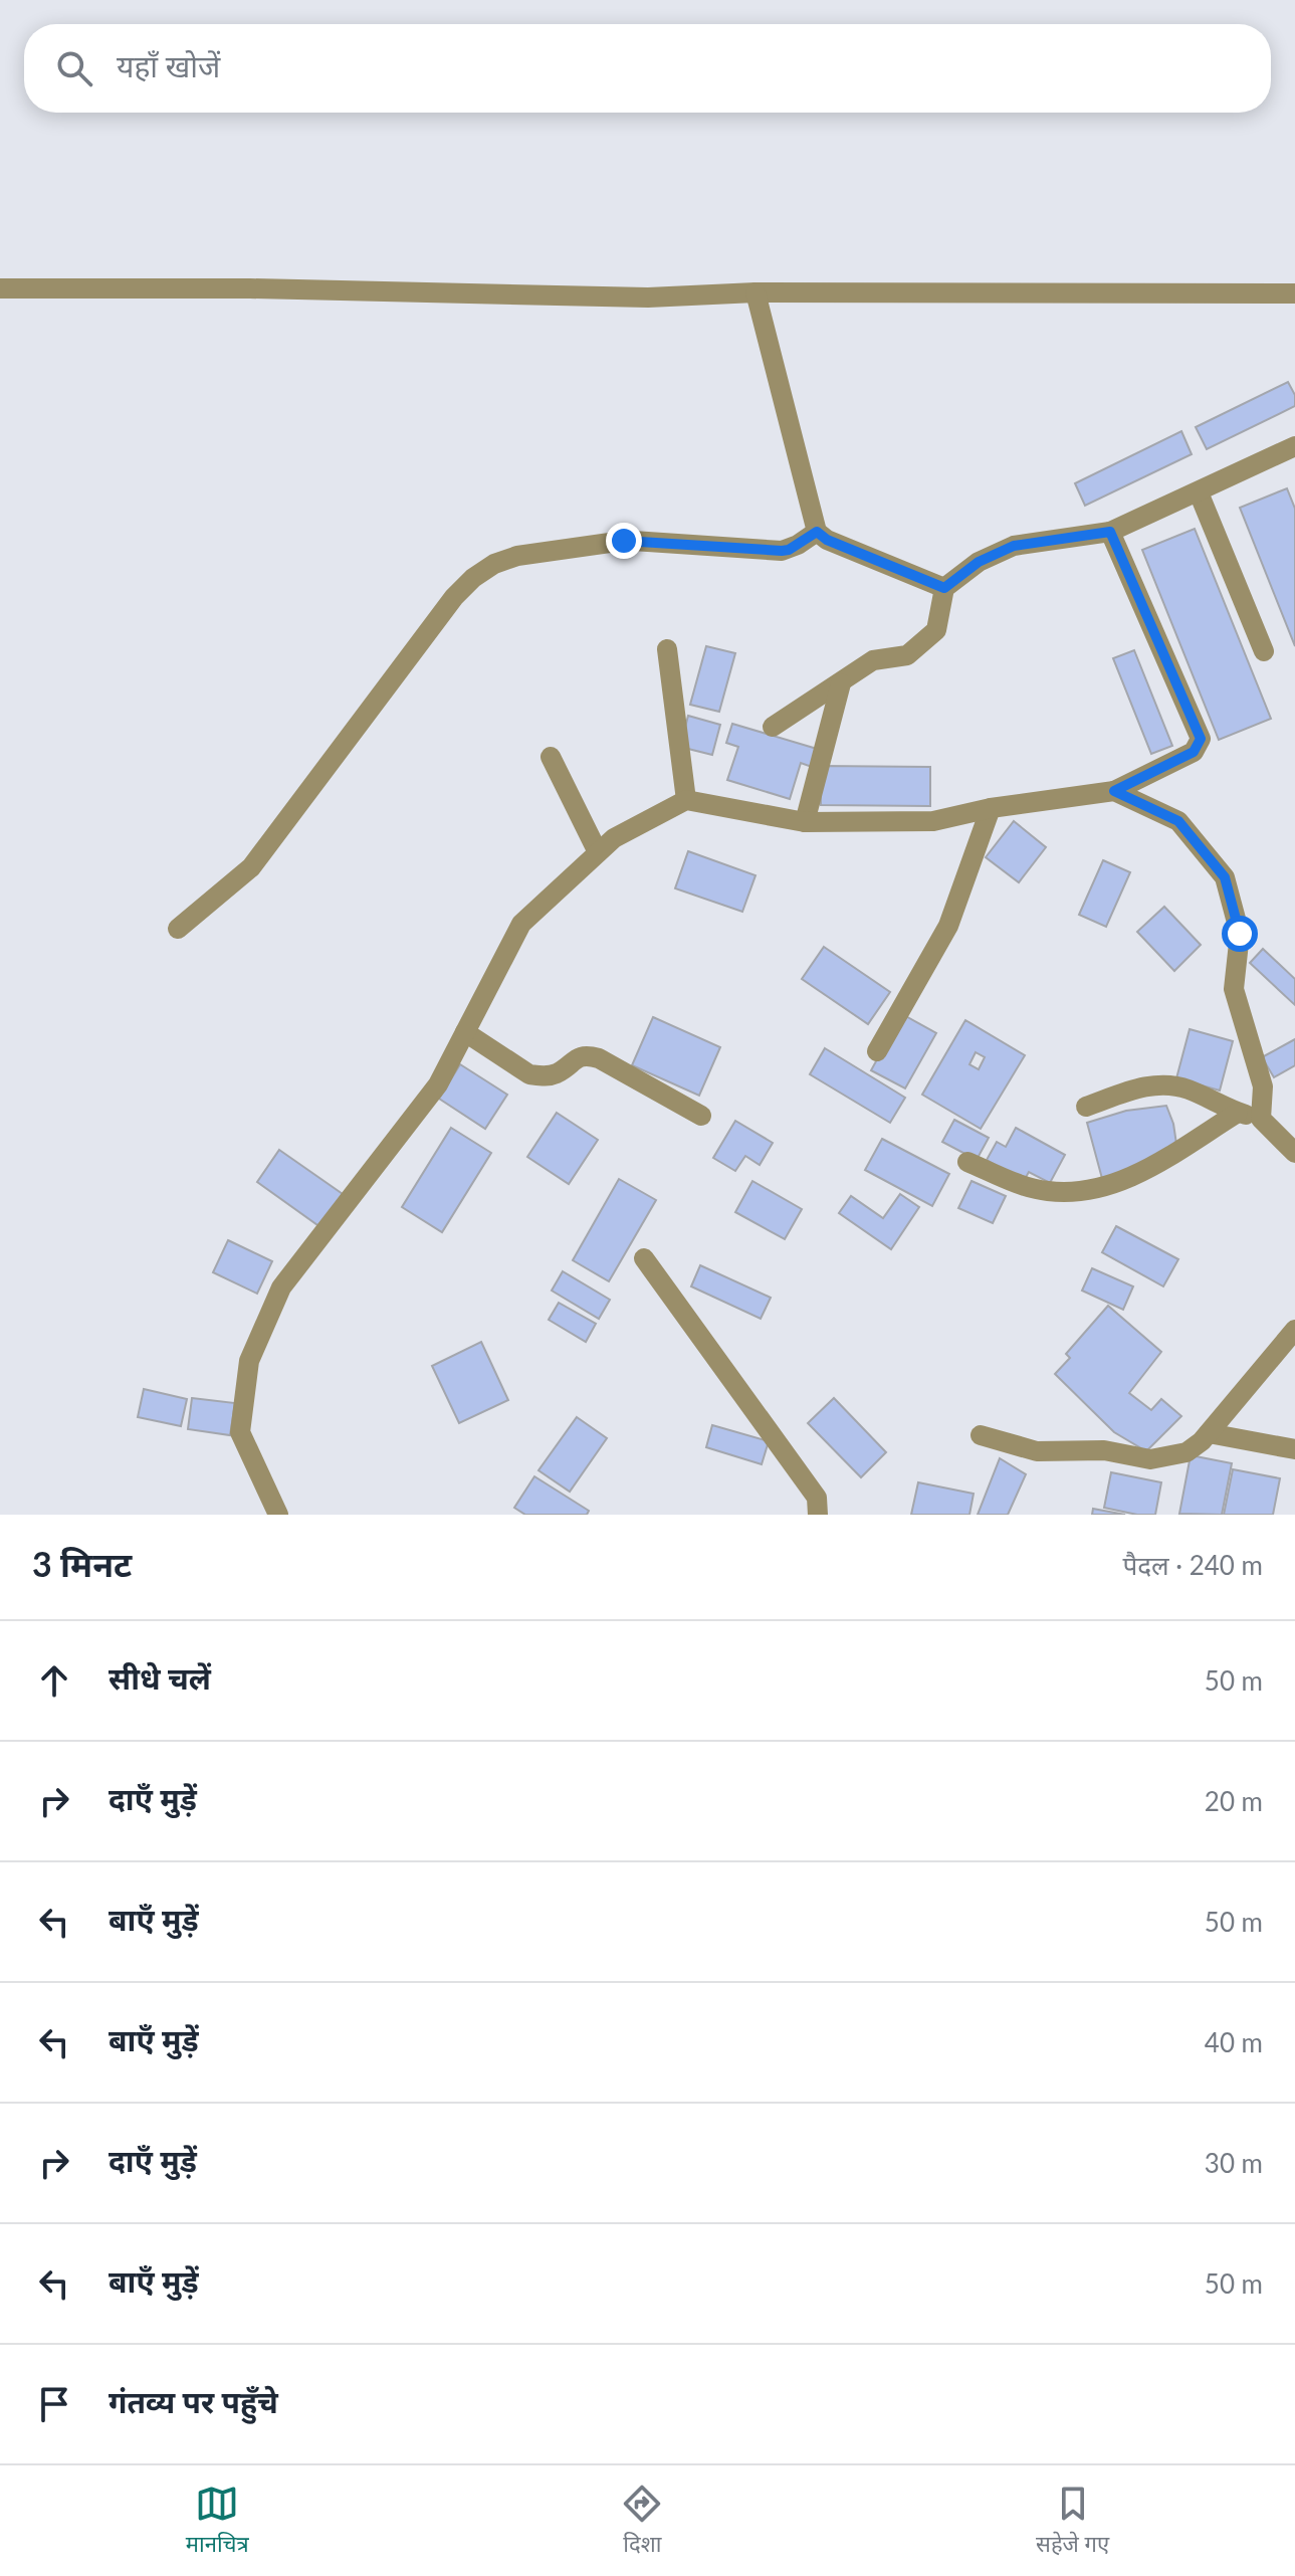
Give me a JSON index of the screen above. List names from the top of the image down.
{
  "page": {
    "search": "यहाँ खोजें",
    "heading": ["3 मिनट", "पैदल · 240 m"],
    "list": [
      ["सीधे चलें", "50 m"],
      ["दाएँ मुड़ें", "20 m"],
      ["बाएँ मुड़ें", "50 m"],
      ["बाएँ मुड़ें", "40 m"],
      ["दाएँ मुड़ें", "30 m"],
      ["बाएँ मुड़ें", "50 m"],
      "गंतव्य पर पहुँचे"
    ],
    "nav": ["मानचित्र", "दिशा", "सहेजे गए"]
  }
}
